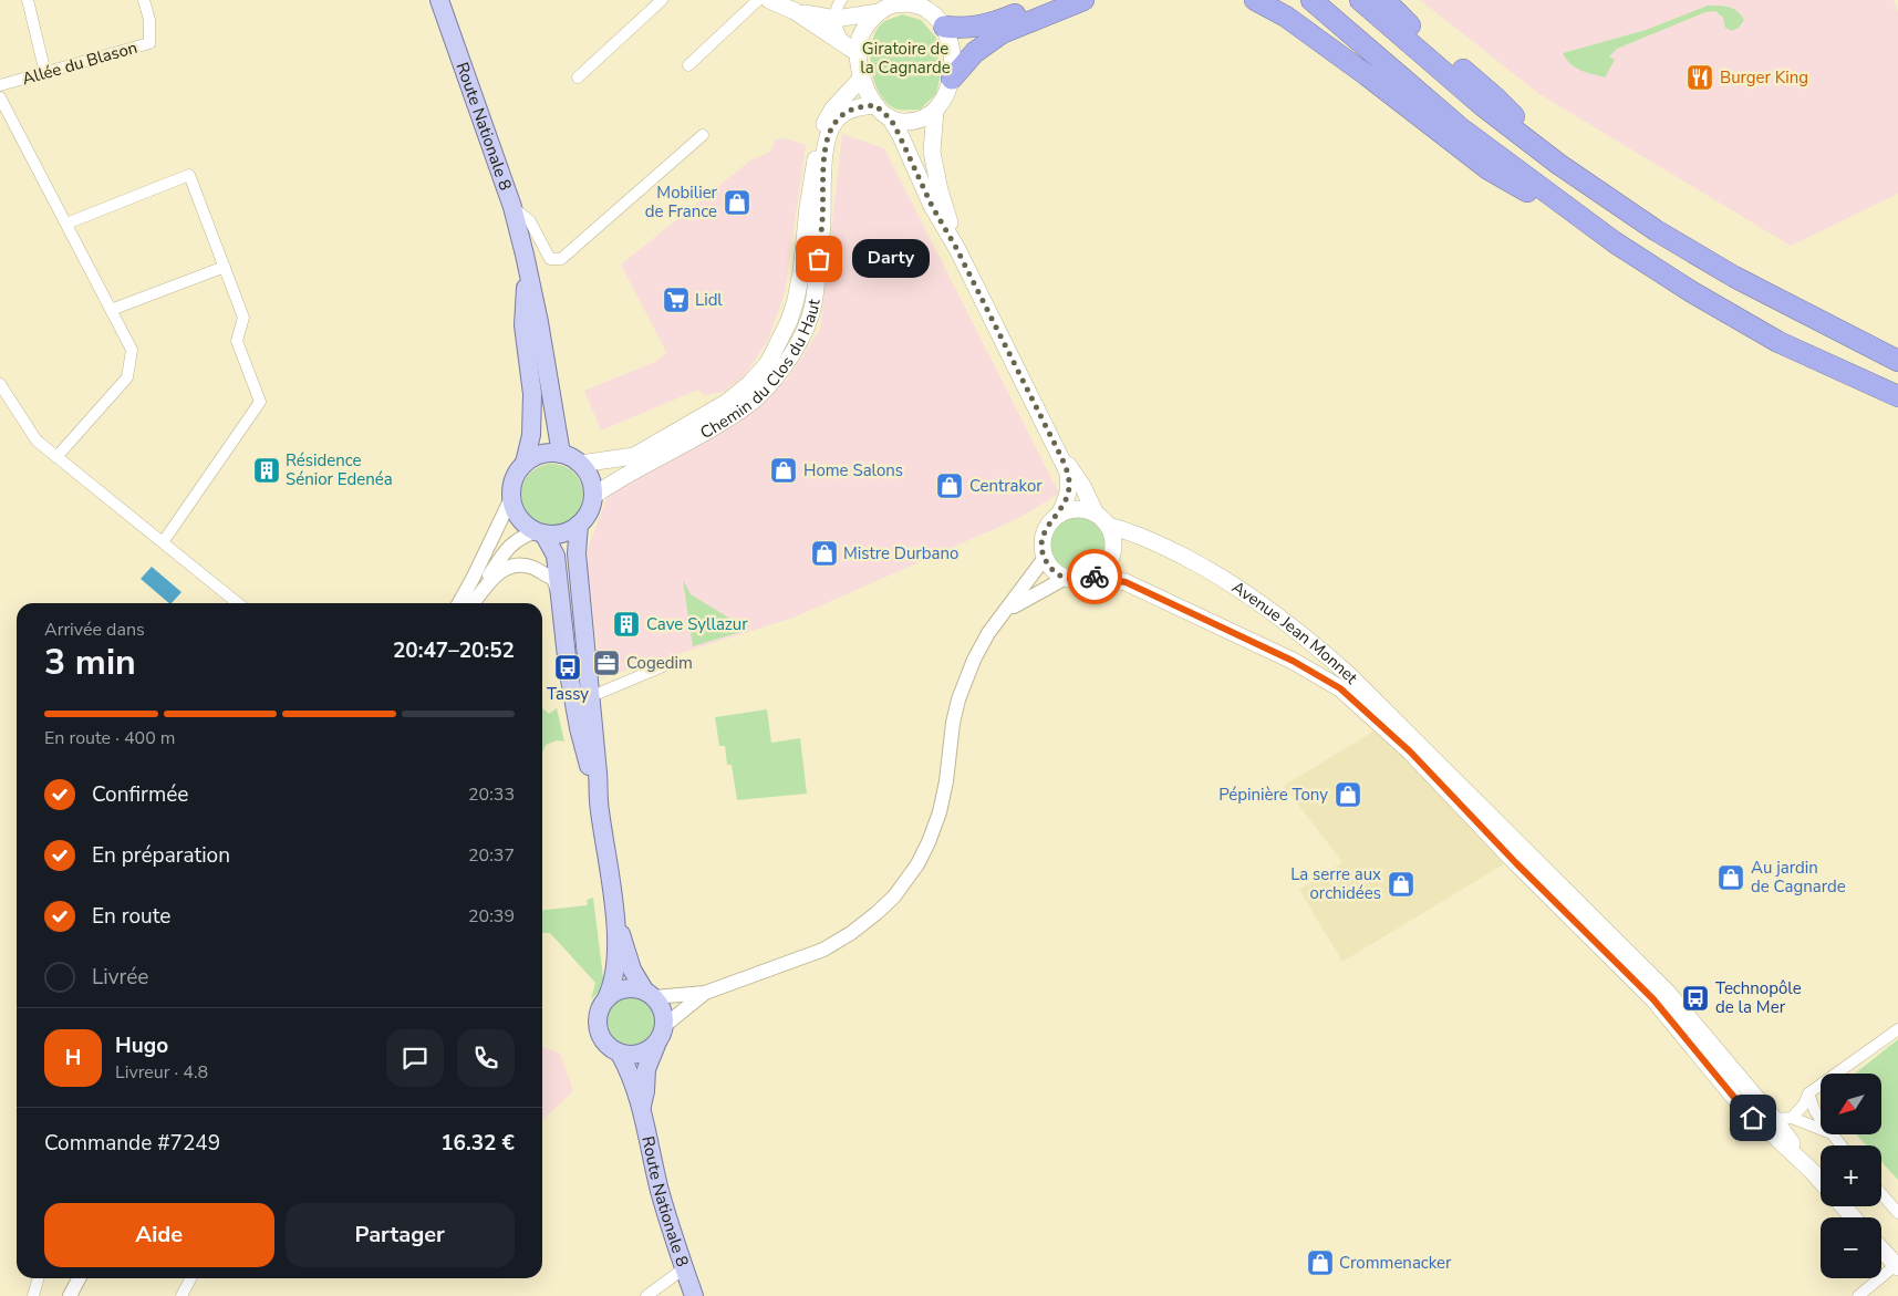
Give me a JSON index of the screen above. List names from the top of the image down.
{
  "streets": {
    "main road": ["Route Nationale 8", "Chemin du Clos du Haut", "Avenue Jean Monnet"],
    "street": ["Allée du Blason"]
  },
  "crossings": [
    ["Route Nationale 8", "Chemin du Clos du Haut"]
  ],
  "parks": ["Giratoire de la Cagnarde"],
  "places": {
    "restaurant": ["Burger King"],
    "shop": [
      "Mobilier de France",
      "Home Salons",
      "Centrakor",
      "Mistre Durbano",
      "Pépinière Tony",
      "Au jardin de Cagnarde",
      "La serre aux orchidées",
      "Crommenacker"
    ],
    "other": ["Darty"],
    "supermarket": ["Lidl"],
    "building": ["Résidence Sénior Edenéa", "Cave Syllazur"],
    "office": ["Cogedim"],
    "bus stop": ["Tassy", "Technopôle de la Mer"]
  },
  "north": "bottom left",
  "page": {
    "bubble": "Darty",
    "heading": ["3 min", "Arrivée dans", "20:47–20:52"],
    "panel": [
      "Hugo",
      "Livreur · 4.8",
      "Commande #7249",
      "16.32 €"
    ],
    "bar": "En route · 400 m",
    "list": [
      ["Confirmée", "20:33"],
      ["En préparation", "20:37"],
      ["En route", "20:39"],
      "Livrée"
    ],
    "round": "H",
    "map_buttons": ["+", "−"],
    "buttons": ["Aide", "Partager"]
  }
}
